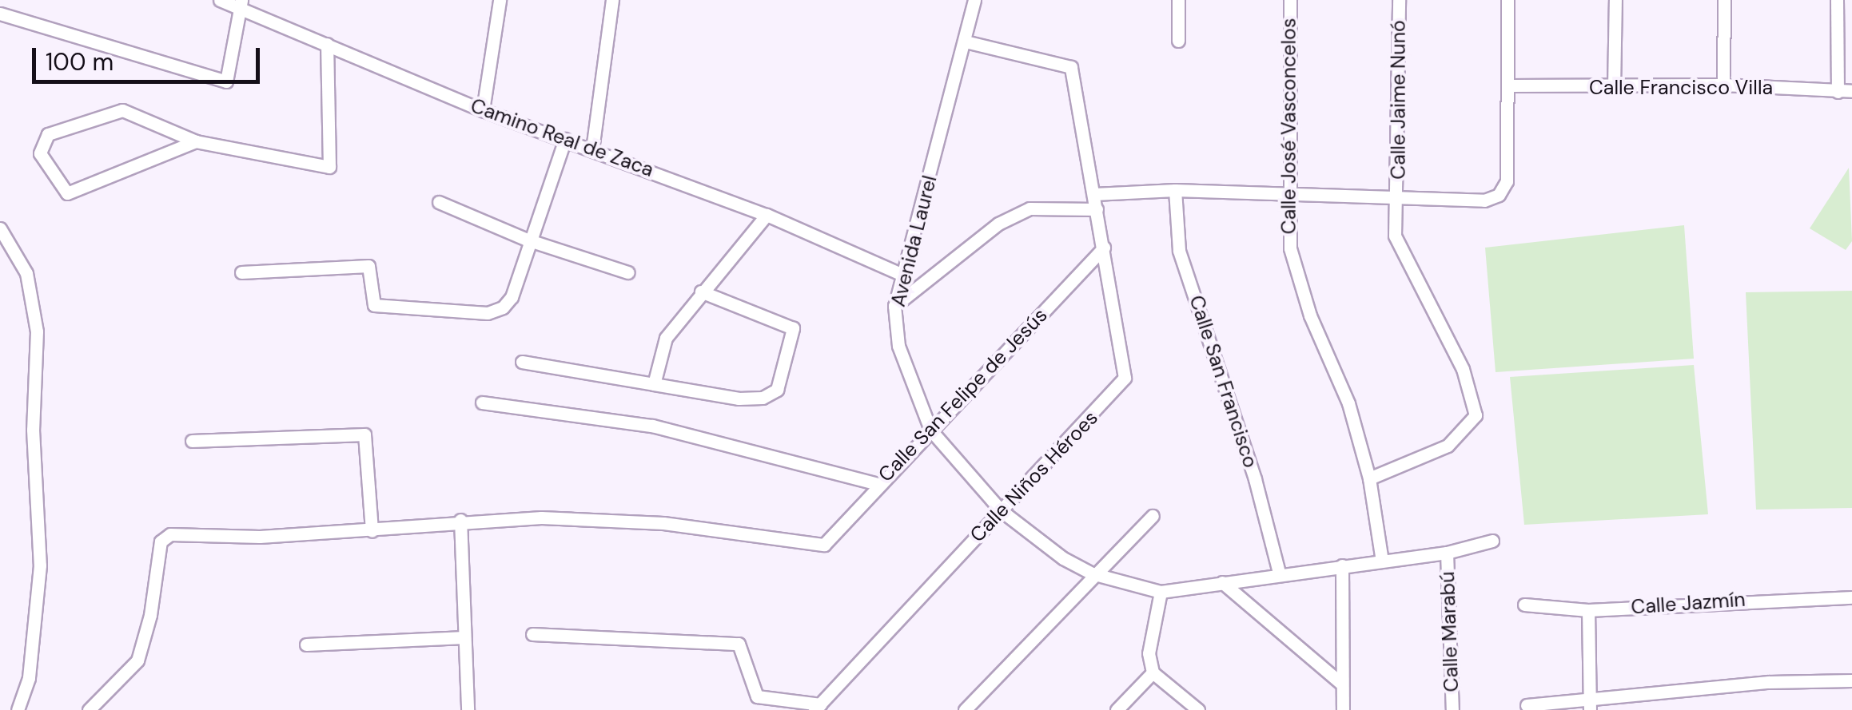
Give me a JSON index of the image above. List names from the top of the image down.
{
  "streets": {
    "street": [
      "Calle Francisco Villa",
      "Calle Jaime Nunó",
      "Calle José Vasconcelos",
      "Camino Real de Zaca",
      "Avenida Laurel",
      "Calle San Francisco",
      "Calle San Felipe de Jesús",
      "Calle Niños Héroes",
      "Calle Jazmín",
      "Calle Marabú"
    ]
  },
  "crossings": [
    ["Calle José Vasconcelos", "Avenida Laurel"],
    ["Camino Real de Zaca", "Avenida Laurel"],
    ["Avenida Laurel", "Calle San Francisco"],
    ["Avenida Laurel", "Calle San Felipe de Jesús"],
    ["Avenida Laurel", "Calle Niños Héroes"],
    ["Avenida Laurel", "Calle Marabú"],
    ["Calle San Felipe de Jesús", "Calle Niños Héroes"]
  ],
  "scale_bar": "100 m"
}
